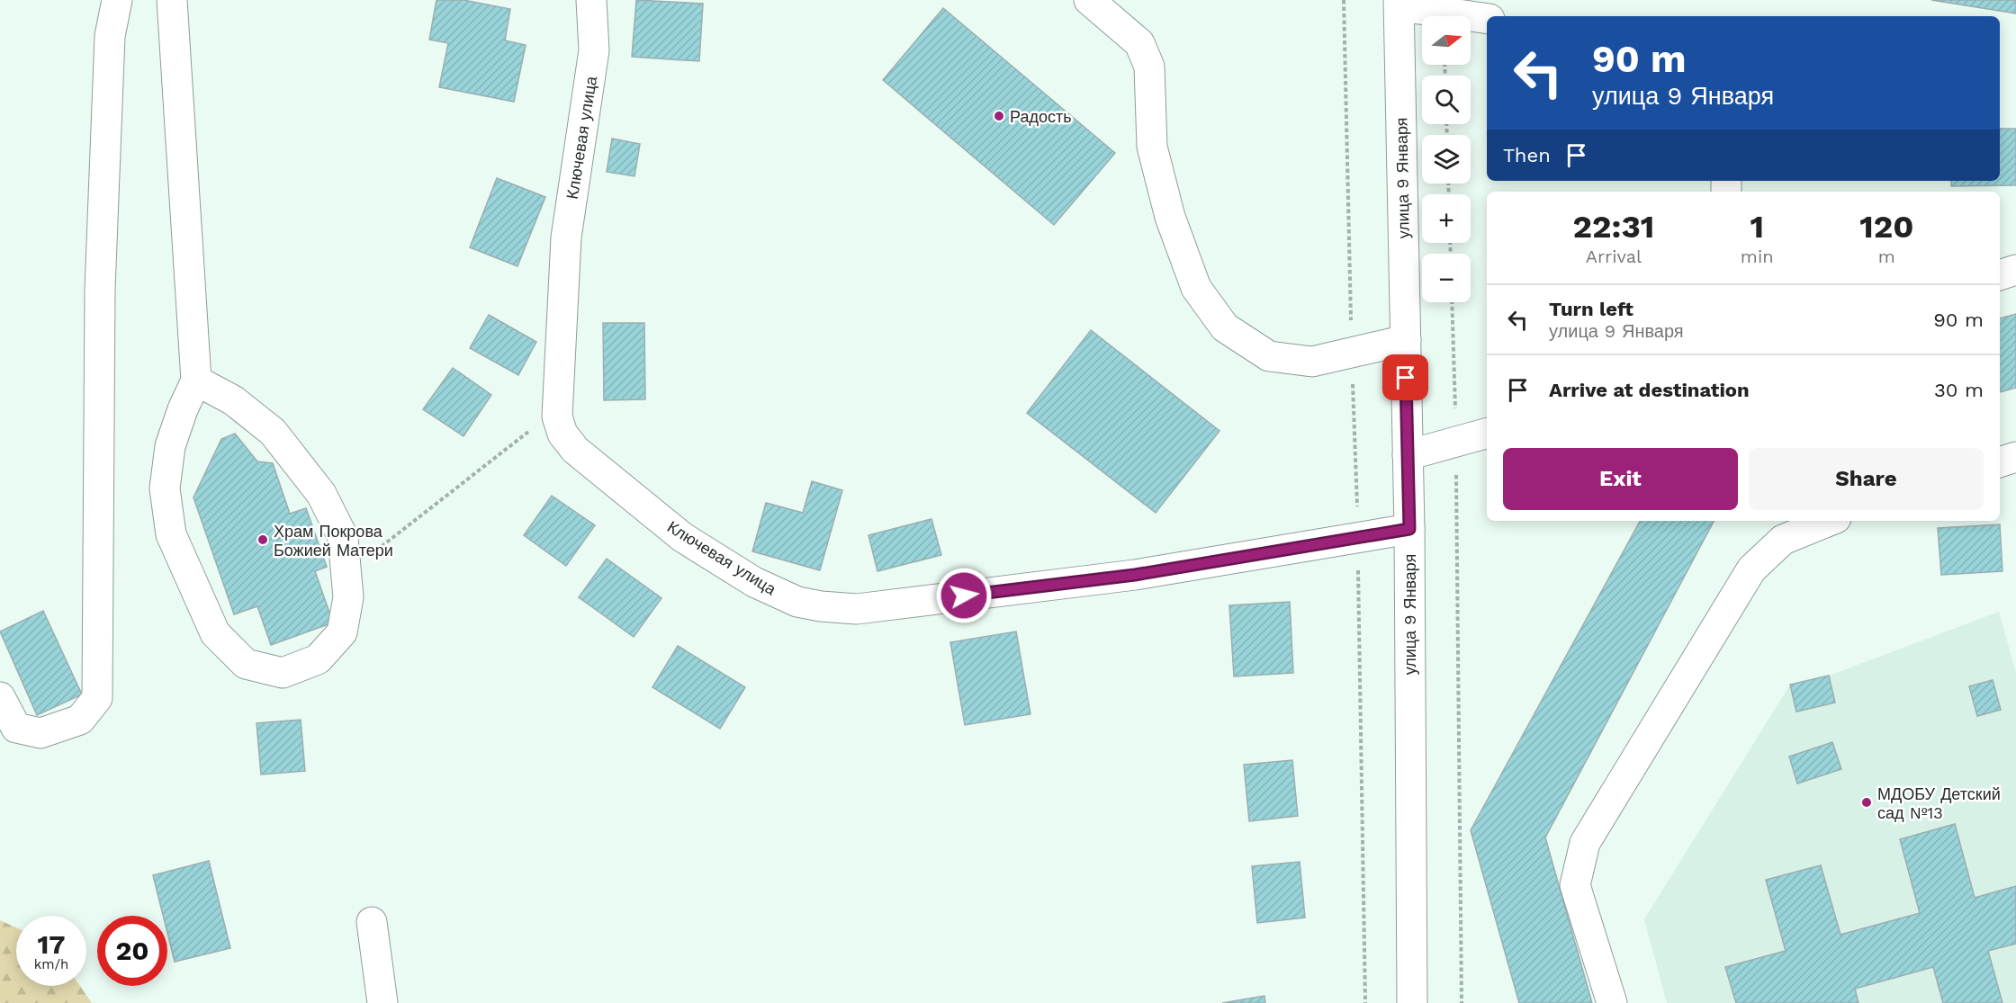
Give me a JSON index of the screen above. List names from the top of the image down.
{
  "streets": {
    "main road": ["Ключевая улица", "улица 9 Января"]
  },
  "crossings": [
    ["Ключевая улица", "улица 9 Января"]
  ],
  "places": ["Радость", "Храм Покрова Божией Матери", "МДОБУ Детский сад №13"],
  "north": "right",
  "page": {
    "map_buttons": ["+", "−"],
    "turn": ["90 m", "улица 9 Января"],
    "then": "Then",
    "eta": [
      "22:31",
      "Arrival",
      "1",
      "min",
      "120",
      "m"
    ],
    "list": [
      {
        "name": "Turn left",
        "note": "улица 9 Января",
        "value": "90 m"
      },
      {
        "name": "Arrive at destination",
        "value": "30 m"
      }
    ],
    "buttons": ["Exit", "Share"],
    "speed": "17 km/h",
    "limit": "20"
  }
}
